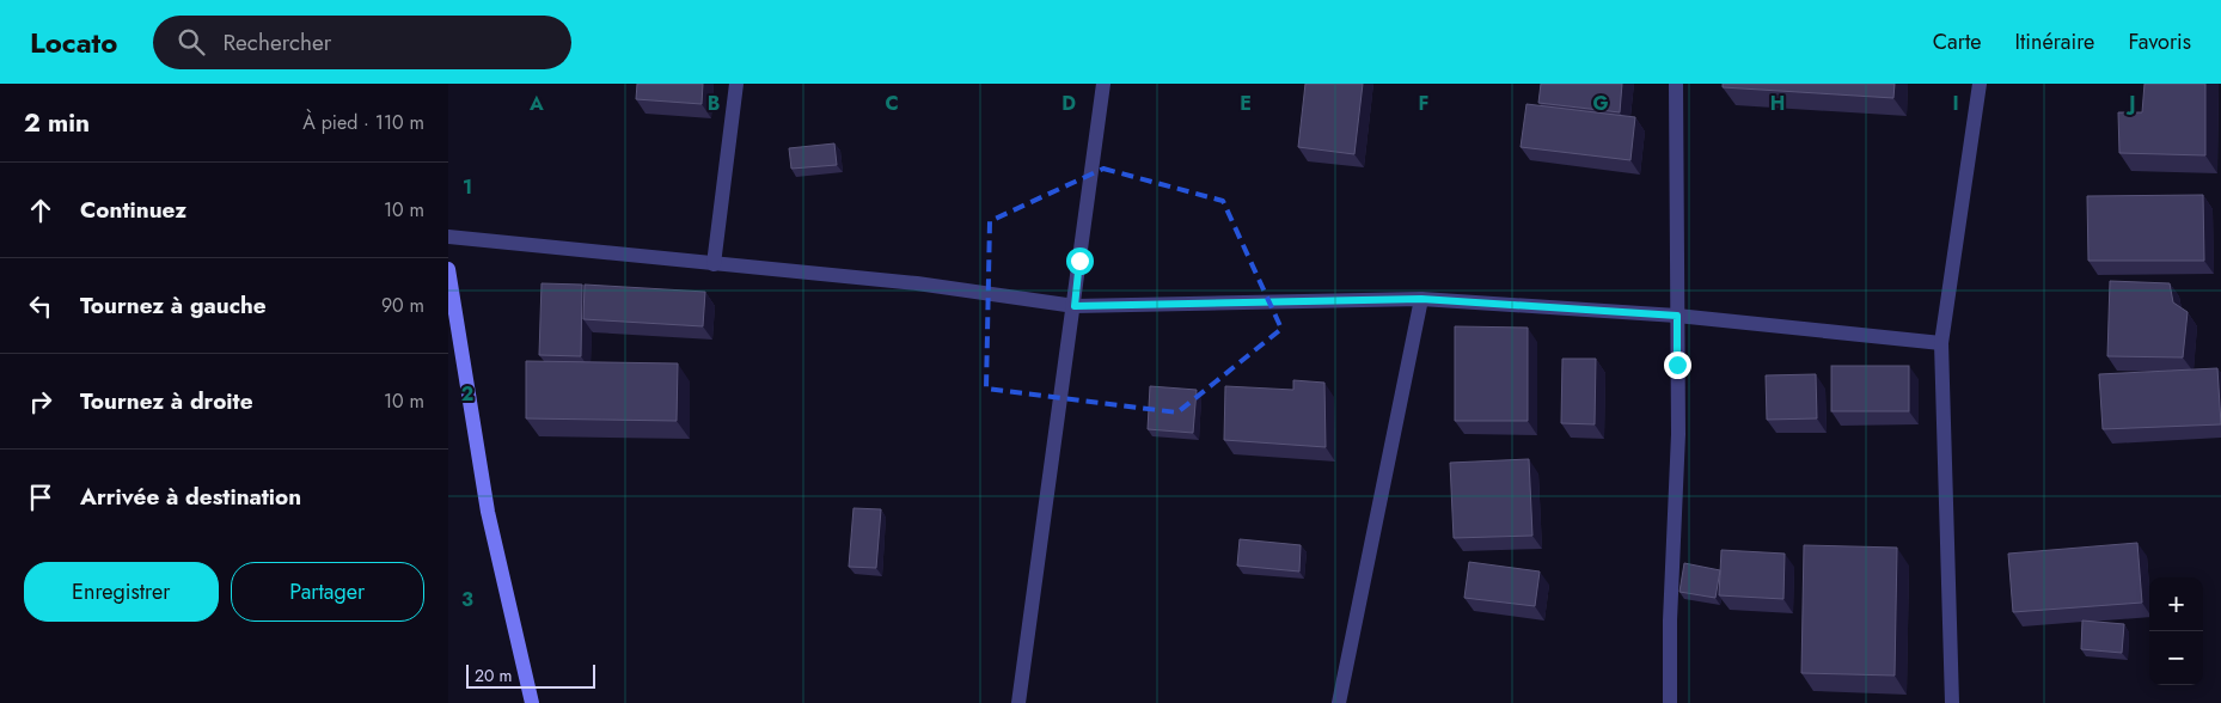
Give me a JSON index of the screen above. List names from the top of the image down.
{
  "scale_bar": "20 m",
  "page": {
    "header": "Locato",
    "search": "Rechercher",
    "nav": ["Carte", "Itinéraire", "Favoris"],
    "heading": ["2 min", "À pied · 110 m"],
    "list": [
      ["Continuez", "10 m"],
      ["Tournez à gauche", "90 m"],
      ["Tournez à droite", "10 m"],
      "Arrivée à destination"
    ],
    "buttons": ["Enregistrer", "Partager"],
    "map_buttons": ["+", "−"],
    "scale": "20 m"
  },
  "grid": {
    "columns": [
      "A",
      "B",
      "C",
      "D",
      "E",
      "F",
      "G",
      "H",
      "I",
      "J"
    ],
    "rows": ["1", "2", "3"]
  }
}
